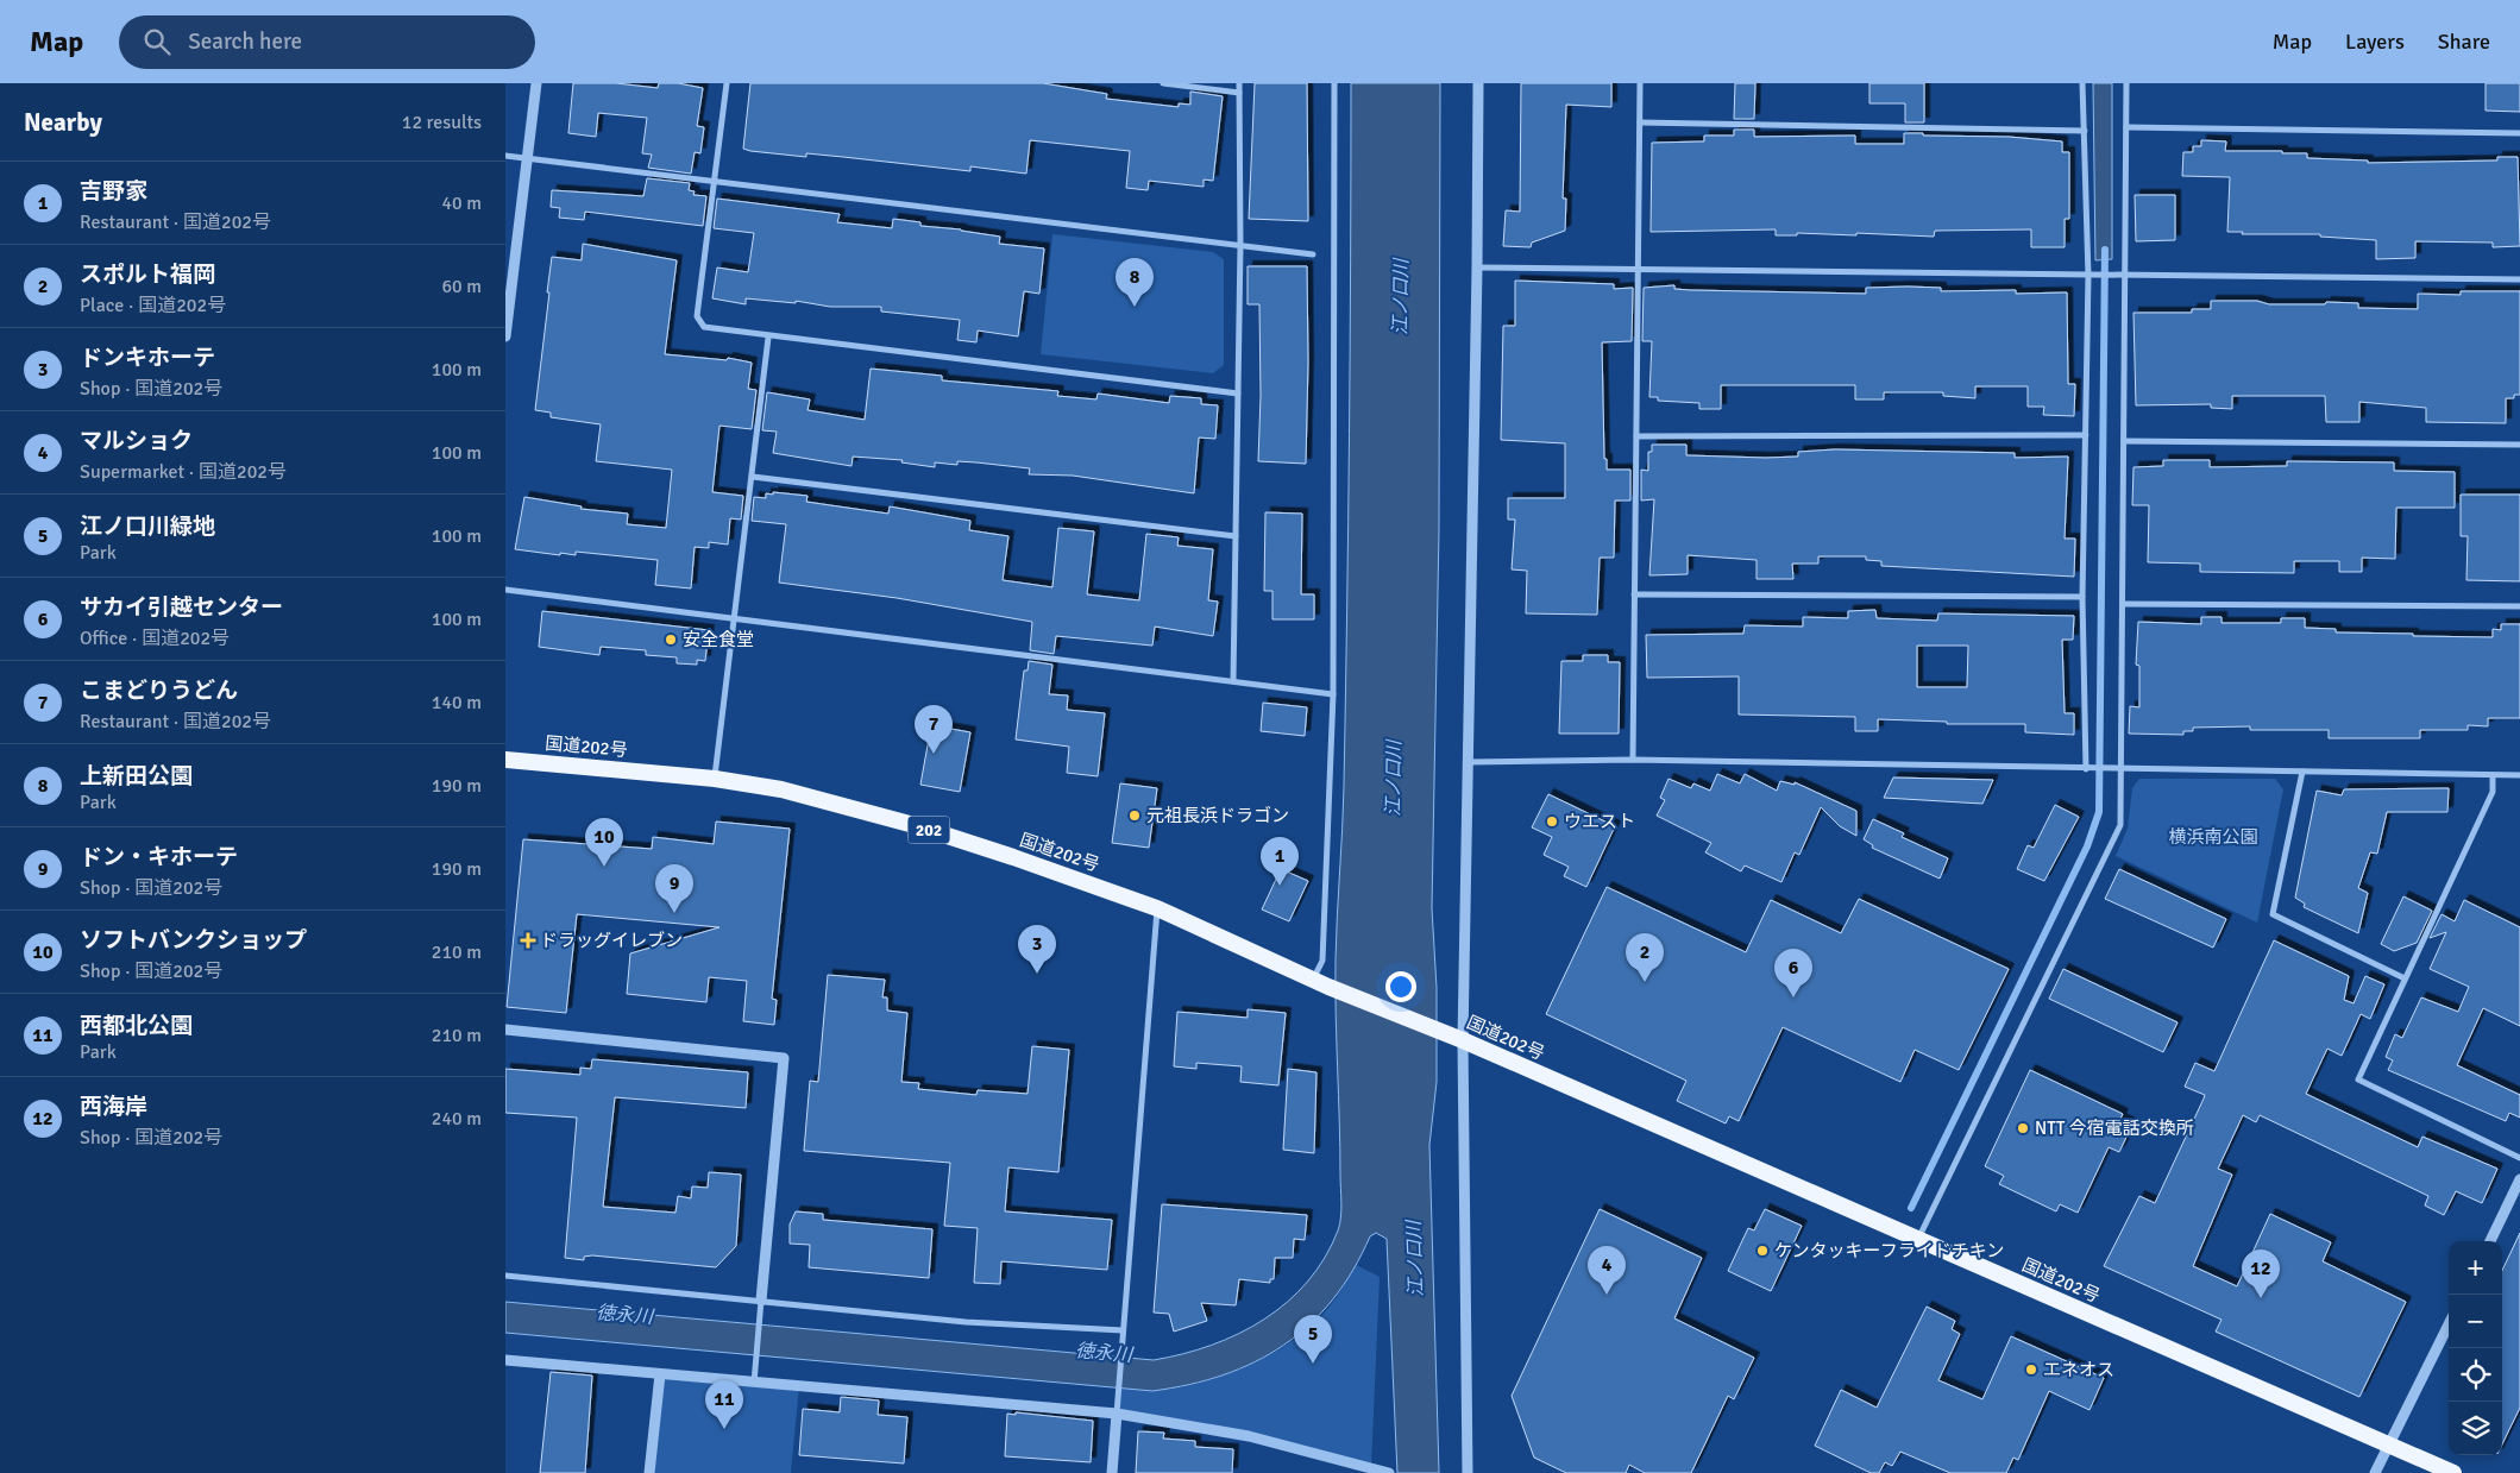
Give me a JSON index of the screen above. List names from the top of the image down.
{
  "streets": {
    "highway": ["国道202号", "202"]
  },
  "water": ["江ノ口川", "徳永川"],
  "parks": ["横浜南公園"],
  "places": {
    "other": [
      "安全食堂",
      "元祖長浜ドラゴン",
      "ウエスト",
      "NTT 今宿電話交換所",
      "ケンタッキーフライドチキン",
      "エネオス"
    ],
    "health": ["ドラッグイレブン"]
  },
  "page": {
    "header": "Map",
    "search": "Search here",
    "nav": ["Map", "Layers", "Share"],
    "heading": ["Nearby", "12 results"],
    "list": [
      {
        "mark": "1",
        "name": "吉野家",
        "note": "Restaurant · 国道202号",
        "value": "40 m"
      },
      {
        "mark": "2",
        "name": "スポルト福岡",
        "note": "Place · 国道202号",
        "value": "60 m"
      },
      {
        "mark": "3",
        "name": "ドンキホーテ",
        "note": "Shop · 国道202号",
        "value": "100 m"
      },
      {
        "mark": "4",
        "name": "マルショク",
        "note": "Supermarket · 国道202号",
        "value": "100 m"
      },
      {
        "mark": "5",
        "name": "江ノ口川緑地",
        "note": "Park",
        "value": "100 m"
      },
      {
        "mark": "6",
        "name": "サカイ引越センター",
        "note": "Office · 国道202号",
        "value": "100 m"
      },
      {
        "mark": "7",
        "name": "こまどりうどん",
        "note": "Restaurant · 国道202号",
        "value": "140 m"
      },
      {
        "mark": "8",
        "name": "上新田公園",
        "note": "Park",
        "value": "190 m"
      },
      {
        "mark": "9",
        "name": "ドン・キホーテ",
        "note": "Shop · 国道202号",
        "value": "190 m"
      },
      {
        "mark": "10",
        "name": "ソフトバンクショップ",
        "note": "Shop · 国道202号",
        "value": "210 m"
      },
      {
        "mark": "11",
        "name": "西都北公園",
        "note": "Park",
        "value": "210 m"
      },
      {
        "mark": "12",
        "name": "西海岸",
        "note": "Shop · 国道202号",
        "value": "240 m"
      }
    ],
    "pins": [
      "8",
      "7",
      "10",
      "1",
      "9",
      "3",
      "2",
      "6",
      "4",
      "12",
      "5",
      "11"
    ],
    "map_buttons": ["+", "−"]
  }
}
